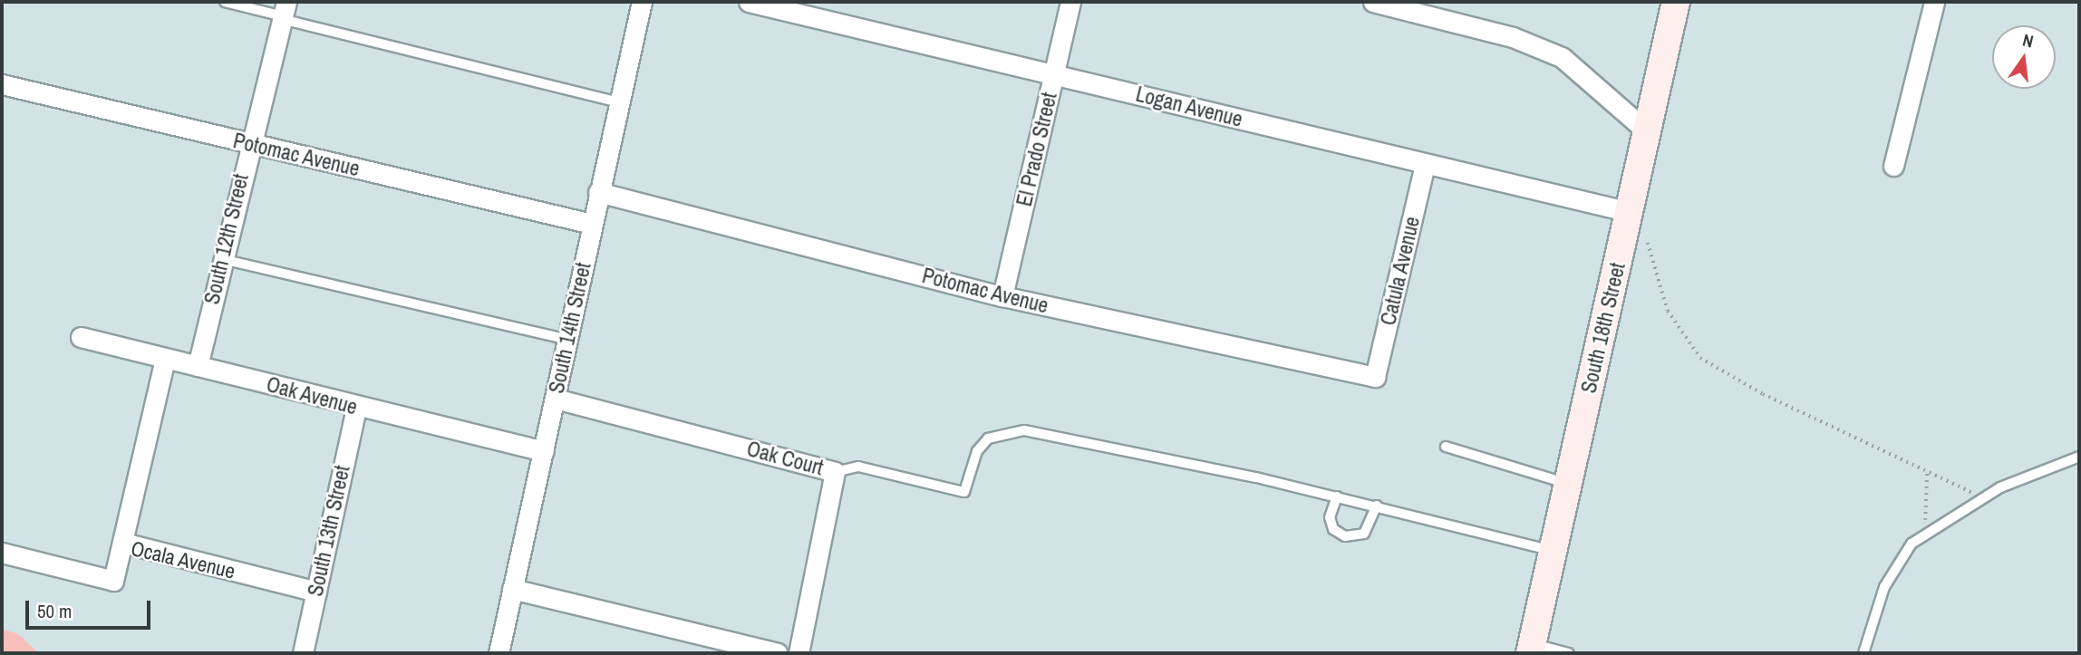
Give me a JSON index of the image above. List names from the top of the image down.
{
  "streets": {
    "main road": ["South 18th Street"],
    "street": [
      "Logan Avenue",
      "El Prado Street",
      "Potomac Avenue",
      "South 12th Street",
      "Catula Avenue",
      "South 14th Street",
      "Oak Avenue",
      "Oak Court",
      "South 13th Street",
      "Ocala Avenue"
    ]
  },
  "crossings": [
    ["Logan Avenue", "El Prado Street"],
    ["Logan Avenue", "Catula Avenue"],
    ["Logan Avenue", "South 18th Street"],
    ["El Prado Street", "Potomac Avenue"],
    ["Potomac Avenue", "South 12th Street"],
    ["Potomac Avenue", "Catula Avenue"],
    ["Potomac Avenue", "South 14th Street"],
    ["South 12th Street", "Oak Avenue"],
    ["South 14th Street", "Oak Avenue"],
    ["South 14th Street", "Oak Court"],
    ["Oak Avenue", "South 13th Street"],
    ["South 13th Street", "Ocala Avenue"]
  ],
  "scale_bar": "50 m",
  "north": "top"
}
